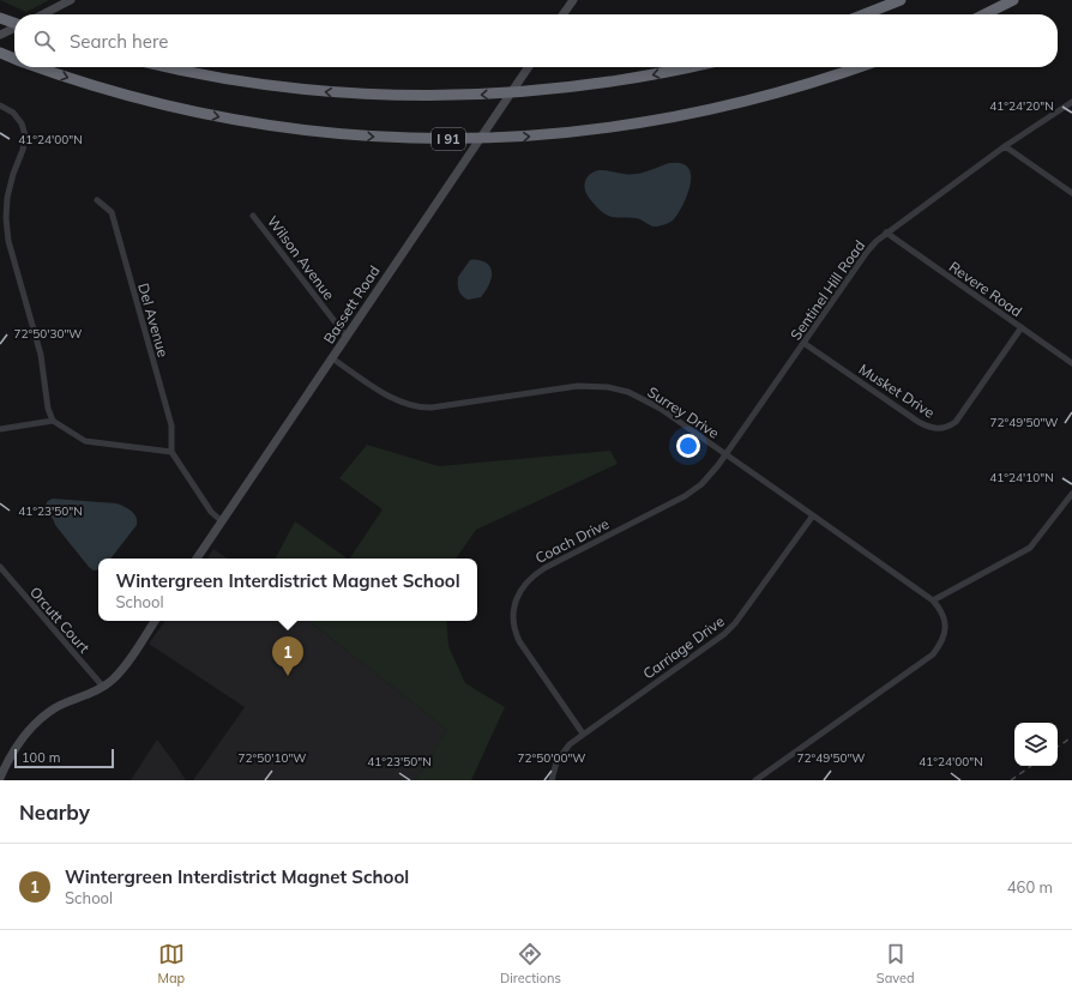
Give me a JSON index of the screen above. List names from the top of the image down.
{
  "streets": {
    "highway": ["I 91"],
    "street": [
      "Wilson Avenue",
      "Revere Road",
      "Sentinel Hill Road",
      "Bassett Road",
      "Del Avenue",
      "Musket Drive",
      "Surrey Drive",
      "Coach Drive",
      "Orcutt Court",
      "Carriage Drive"
    ]
  },
  "crossings": [
    ["Wilson Avenue", "Bassett Road"],
    ["Revere Road", "Sentinel Hill Road"],
    ["Revere Road", "Musket Drive"],
    ["Sentinel Hill Road", "Musket Drive"],
    ["Sentinel Hill Road", "Surrey Drive"],
    ["Sentinel Hill Road", "Coach Drive"],
    ["Bassett Road", "Surrey Drive"],
    ["Surrey Drive", "Coach Drive"],
    ["Surrey Drive", "Carriage Drive"],
    ["Coach Drive", "Carriage Drive"]
  ],
  "scale_bar": "100 m",
  "page": {
    "search": "Search here",
    "popup": ["Wintergreen Interdistrict Magnet School", "School"],
    "pins": "1",
    "scale": "100 m",
    "heading": "Nearby",
    "list": [
      {
        "mark": "1",
        "name": "Wintergreen Interdistrict Magnet School",
        "note": "School",
        "value": "460 m"
      }
    ],
    "nav": ["Map", "Directions", "Saved"]
  },
  "coordinates": [
    "41°24'20\"N",
    "41°24'00\"N",
    "72°50'30\"W",
    "72°49'50\"W",
    "41°24'10\"N",
    "41°23'50\"N",
    "72°50'10\"W",
    "72°50'00\"W"
  ]
}
